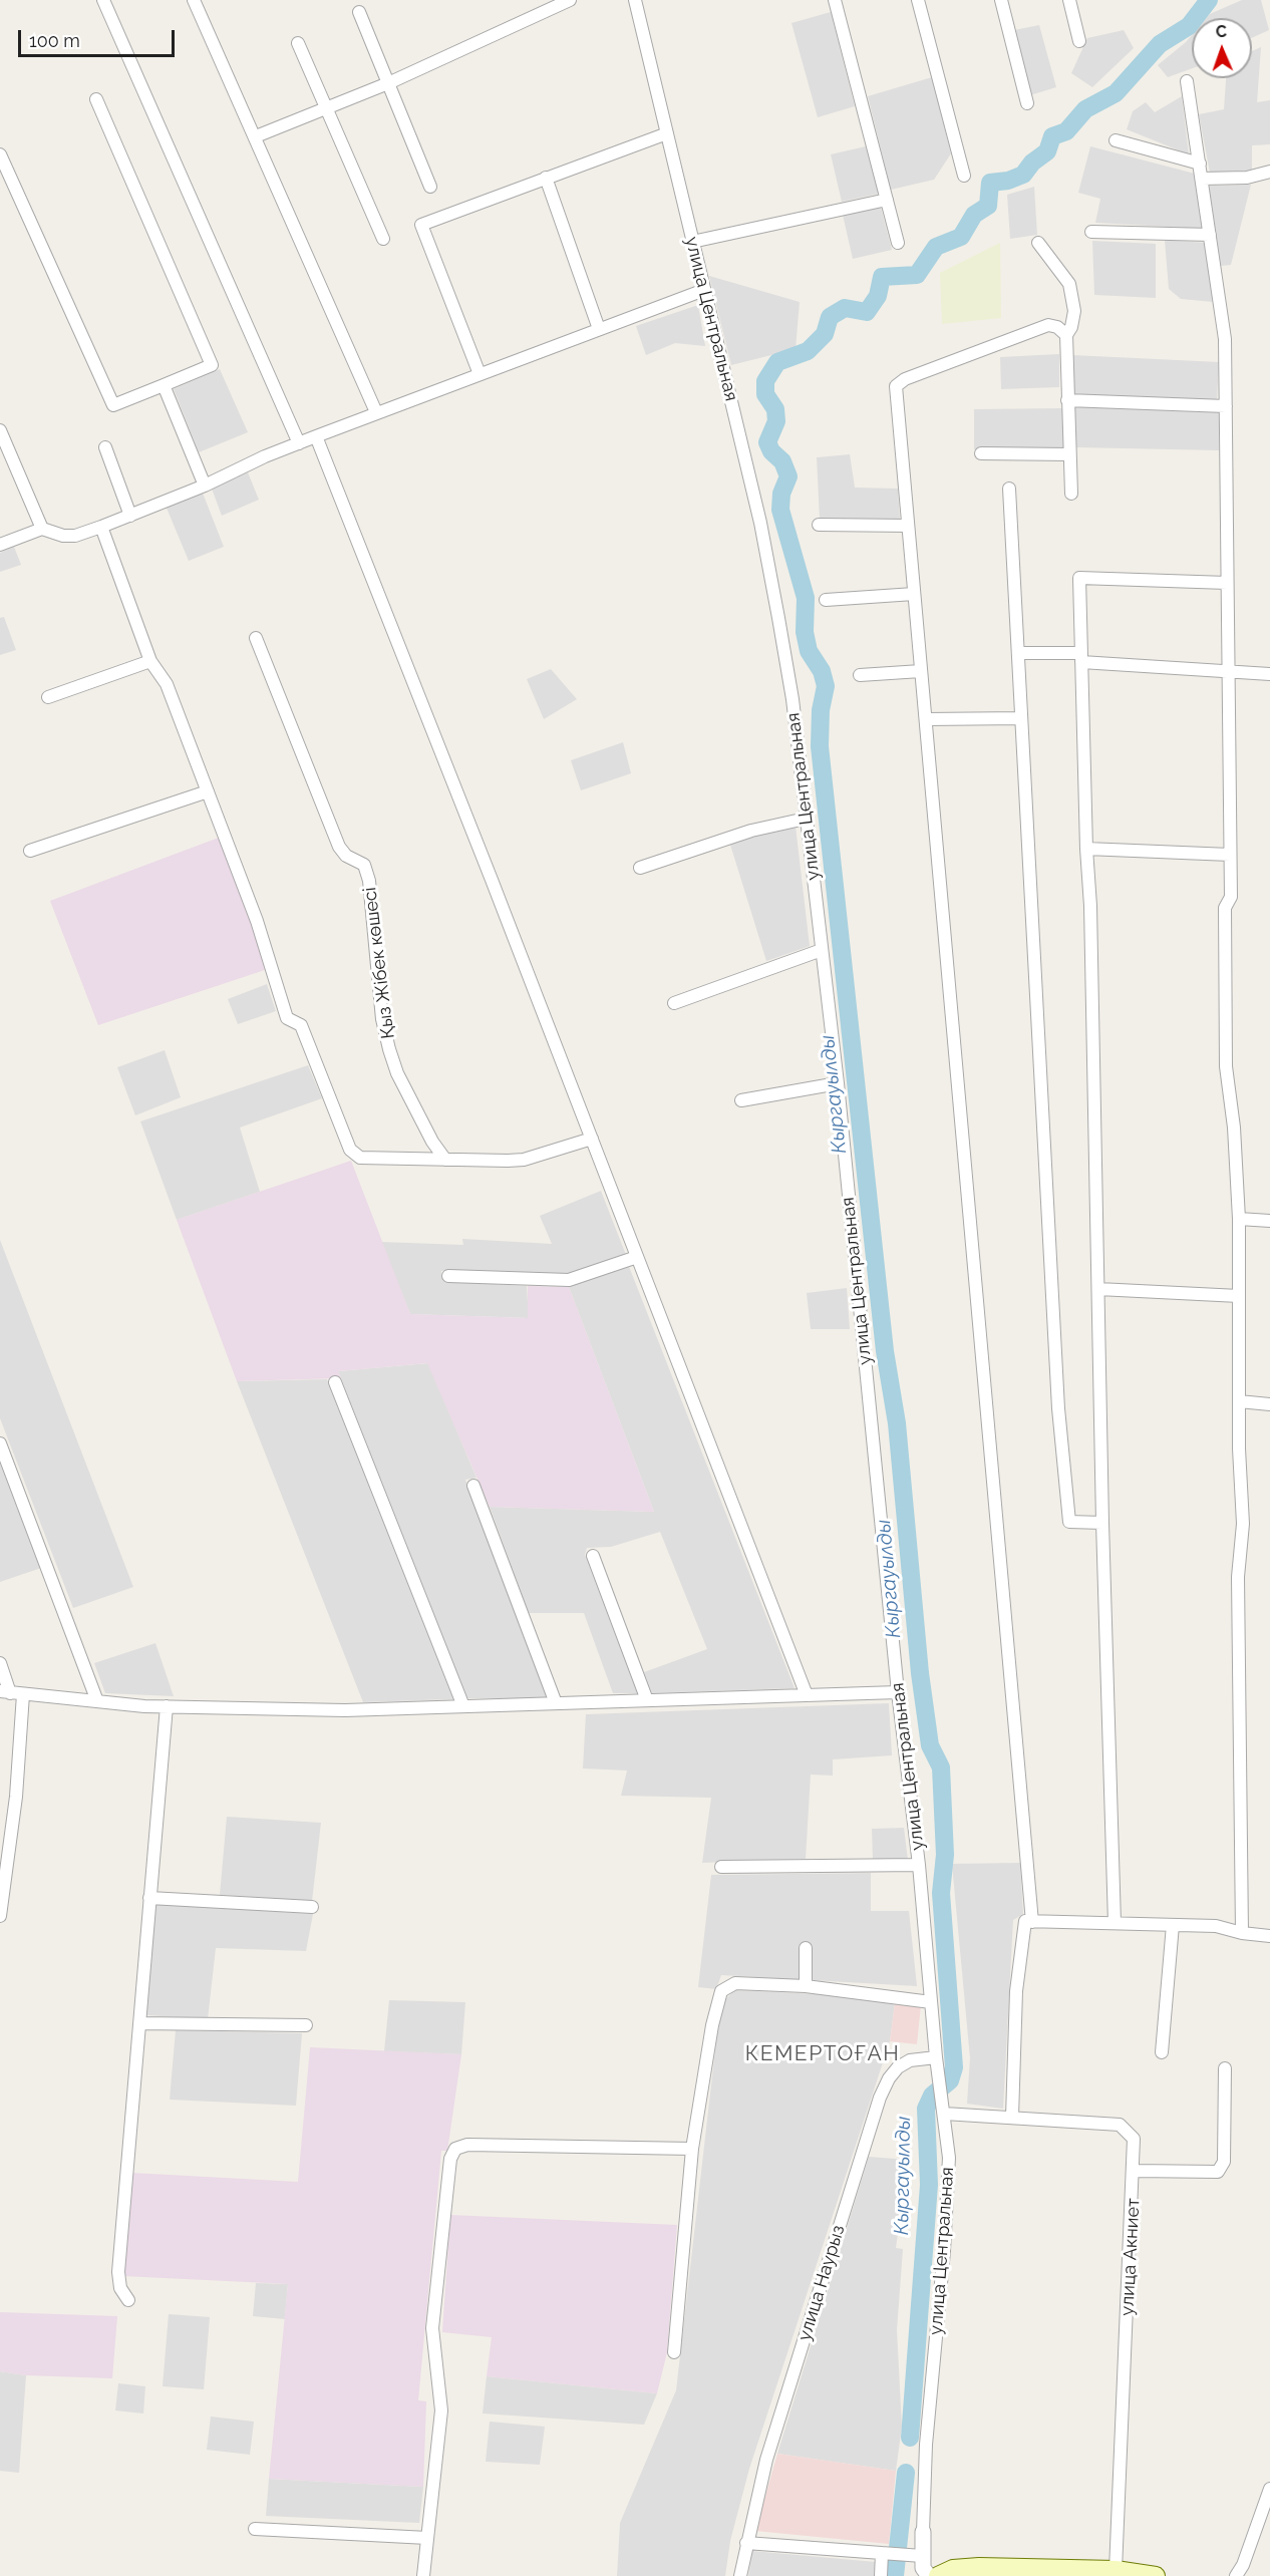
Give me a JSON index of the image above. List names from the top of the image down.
{
  "streets": {
    "street": [
      "улица Центральная",
      "Қыз Жібек көшесі",
      "улица Акниет",
      "улица Наурыз"
    ]
  },
  "crossings": [
    ["улица Центральная", "улица Акниет"],
    ["улица Центральная", "улица Наурыз"]
  ],
  "districts": ["КЕМЕРТОҒАН"],
  "water": ["Кыргауылды"],
  "scale_bar": "100 m",
  "north": "top"
}
